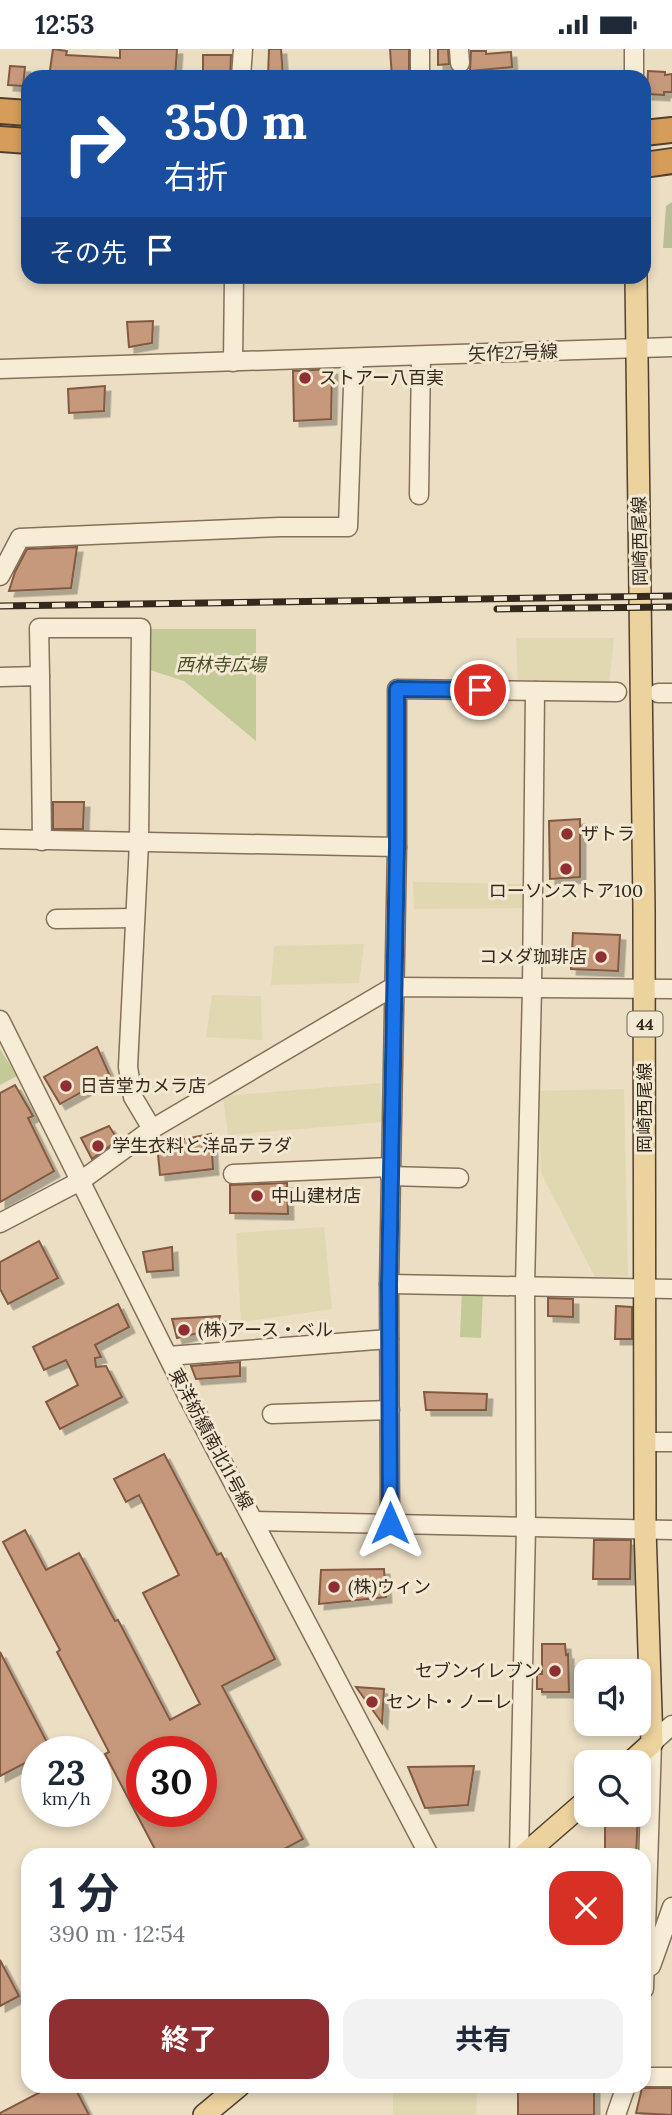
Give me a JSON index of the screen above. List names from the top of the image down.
{
  "streets": {
    "main road": ["岡崎西尾線", "44"],
    "street": ["矢作27号線", "東洋紡績南北11号線"]
  },
  "crossings": [
    ["矢作27号線", "岡崎西尾線"]
  ],
  "parks": ["西林寺広場"],
  "places": [
    "ストアー八百実",
    "ザトラ",
    "ローソンストア100",
    "コメダ珈琲店",
    "日吉堂カメラ店",
    "学生衣料と洋品テラダ",
    "中山建材店",
    "(株)アース・ベル",
    "(株)ウィン",
    "セブンイレブン",
    "セント・ノーレ"
  ],
  "page": {
    "status": "12:53",
    "turn": ["350 m", "右折"],
    "then": "その先",
    "speed": "23 km/h",
    "limit": "30",
    "heading": ["1 分", "390 m · 12:54"],
    "buttons": ["終了", "共有"]
  }
}
